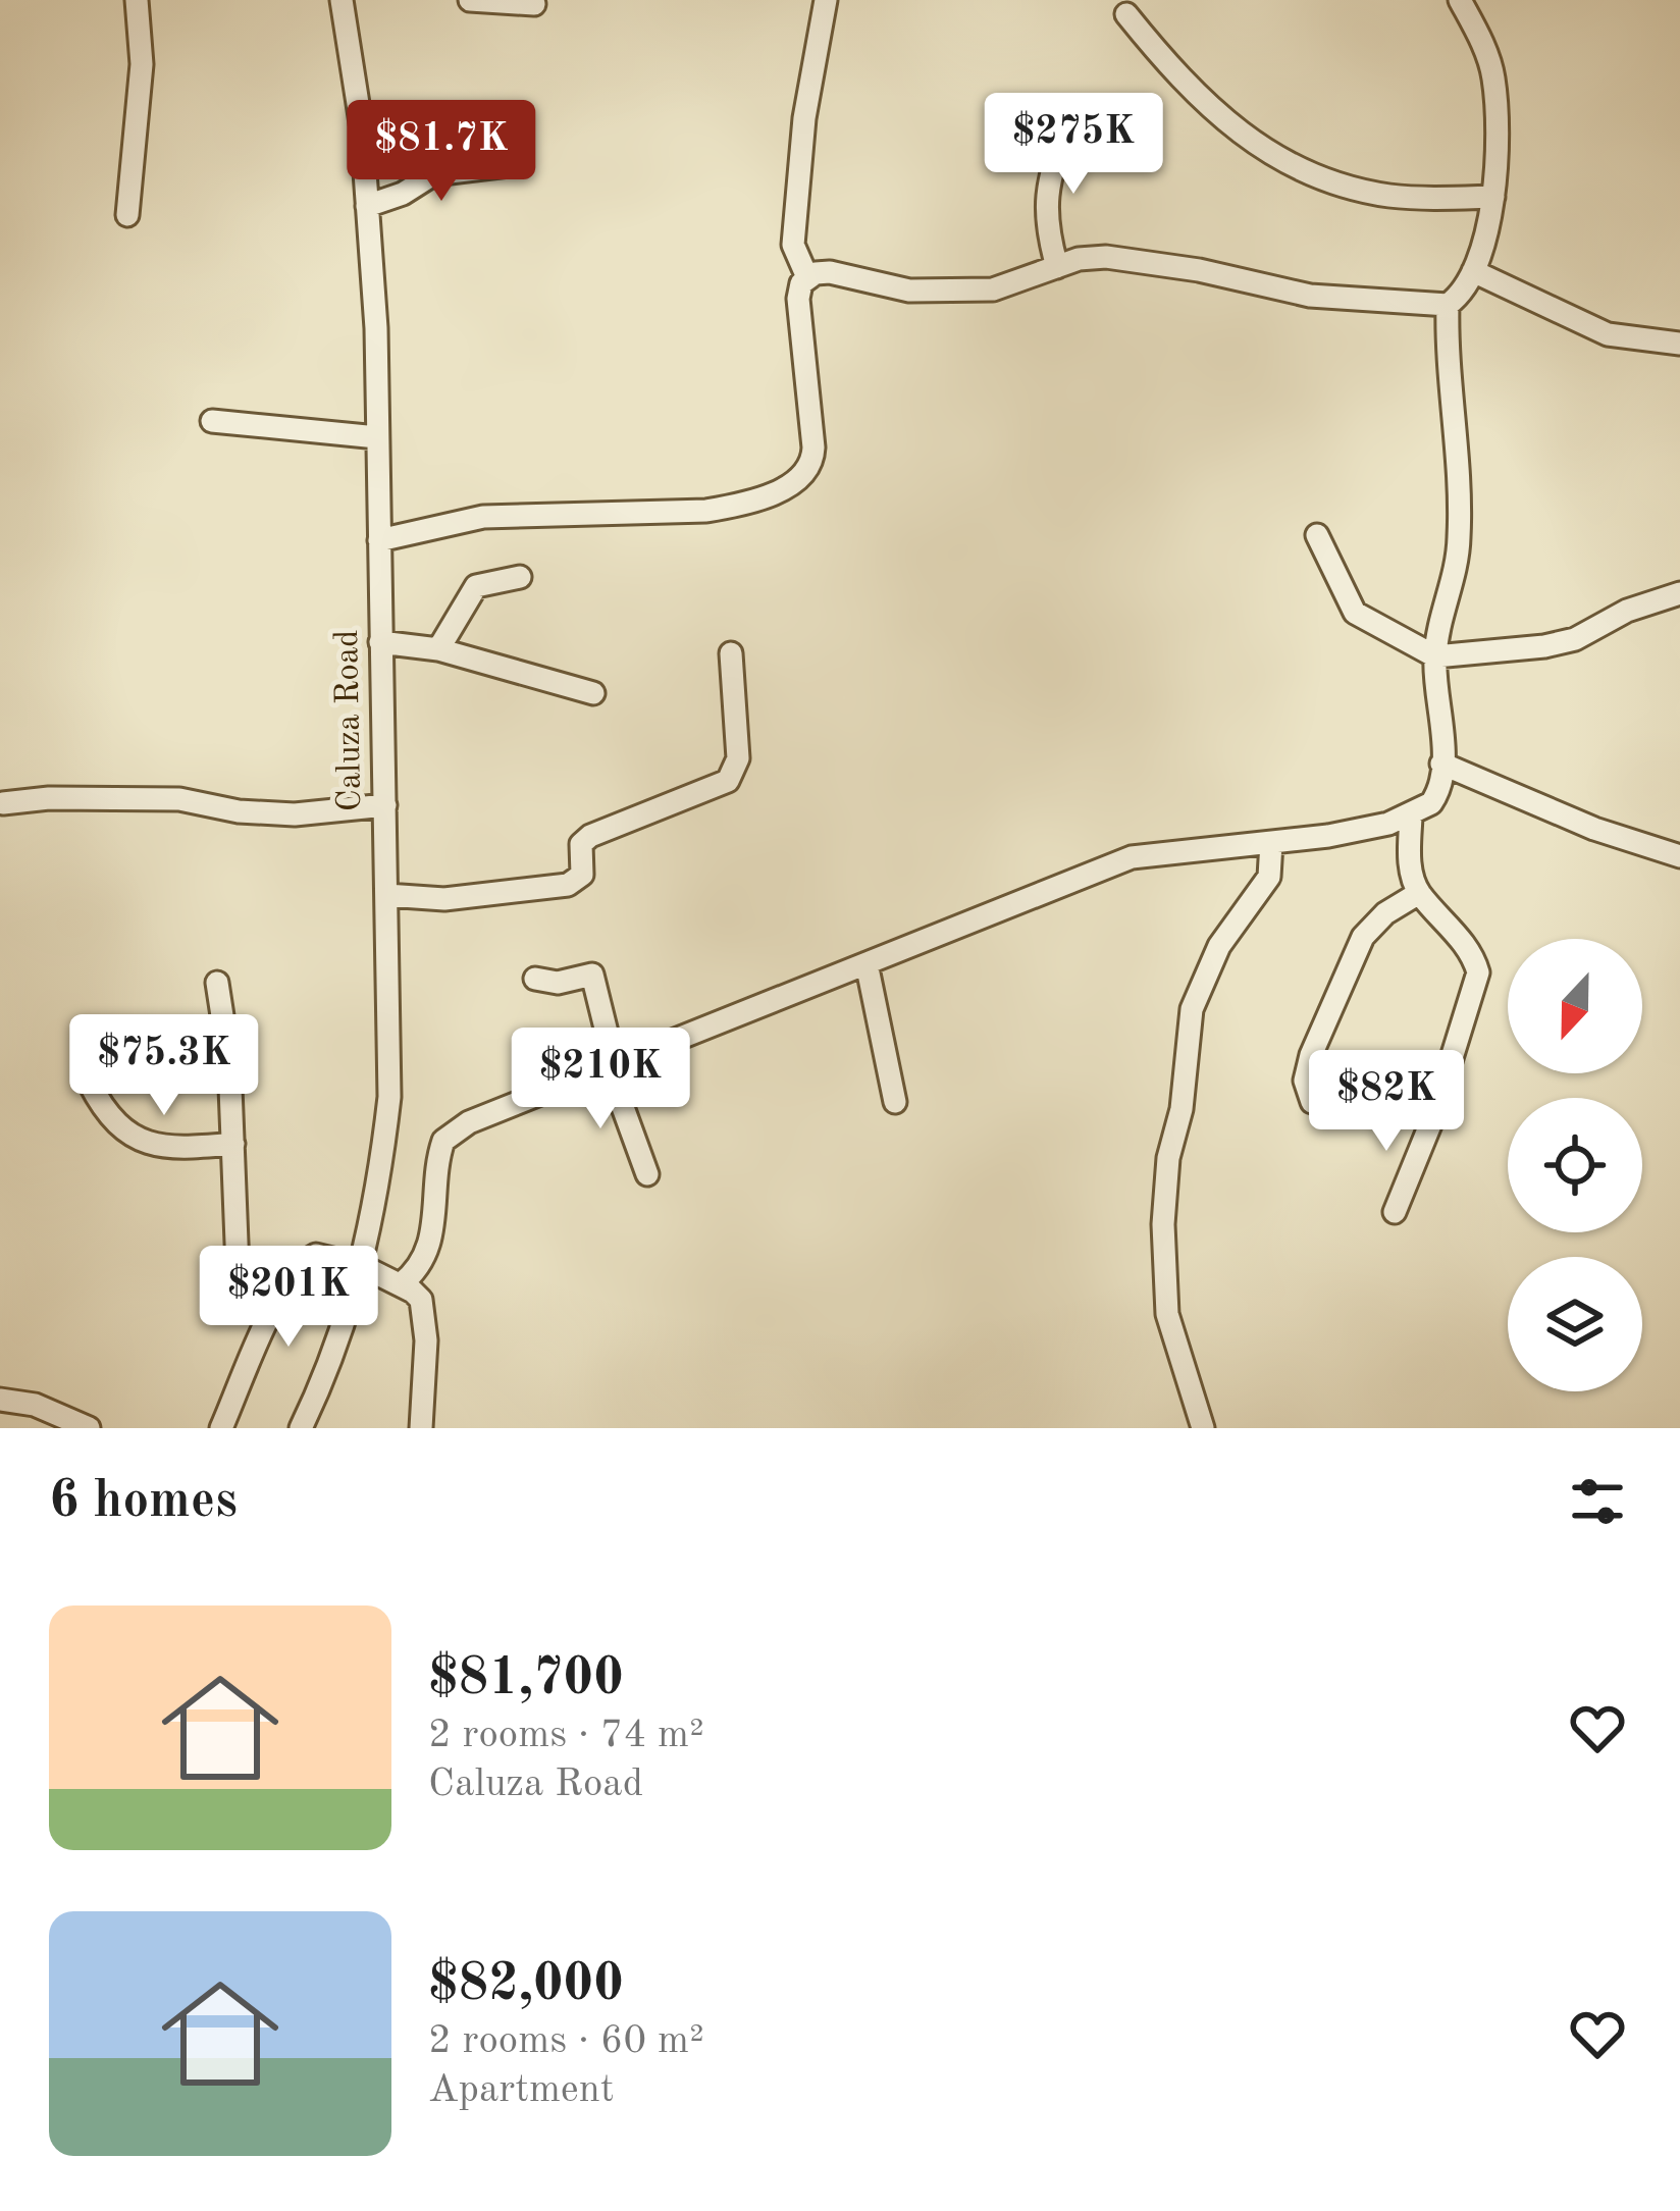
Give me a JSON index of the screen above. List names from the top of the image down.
{
  "streets": {
    "street": ["Caluza Road"]
  },
  "north": "bottom",
  "page": {
    "price": [
      "$275K",
      "$81.7K",
      "$75.3K",
      "$210K",
      "$82K",
      "$201K"
    ],
    "heading": "6 homes",
    "list": [
      {
        "name": "$81,700",
        "note": "2 rooms · 74 m² · Caluza Road"
      },
      {
        "name": "$82,000",
        "note": "2 rooms · 60 m² · Apartment"
      }
    ]
  }
}
